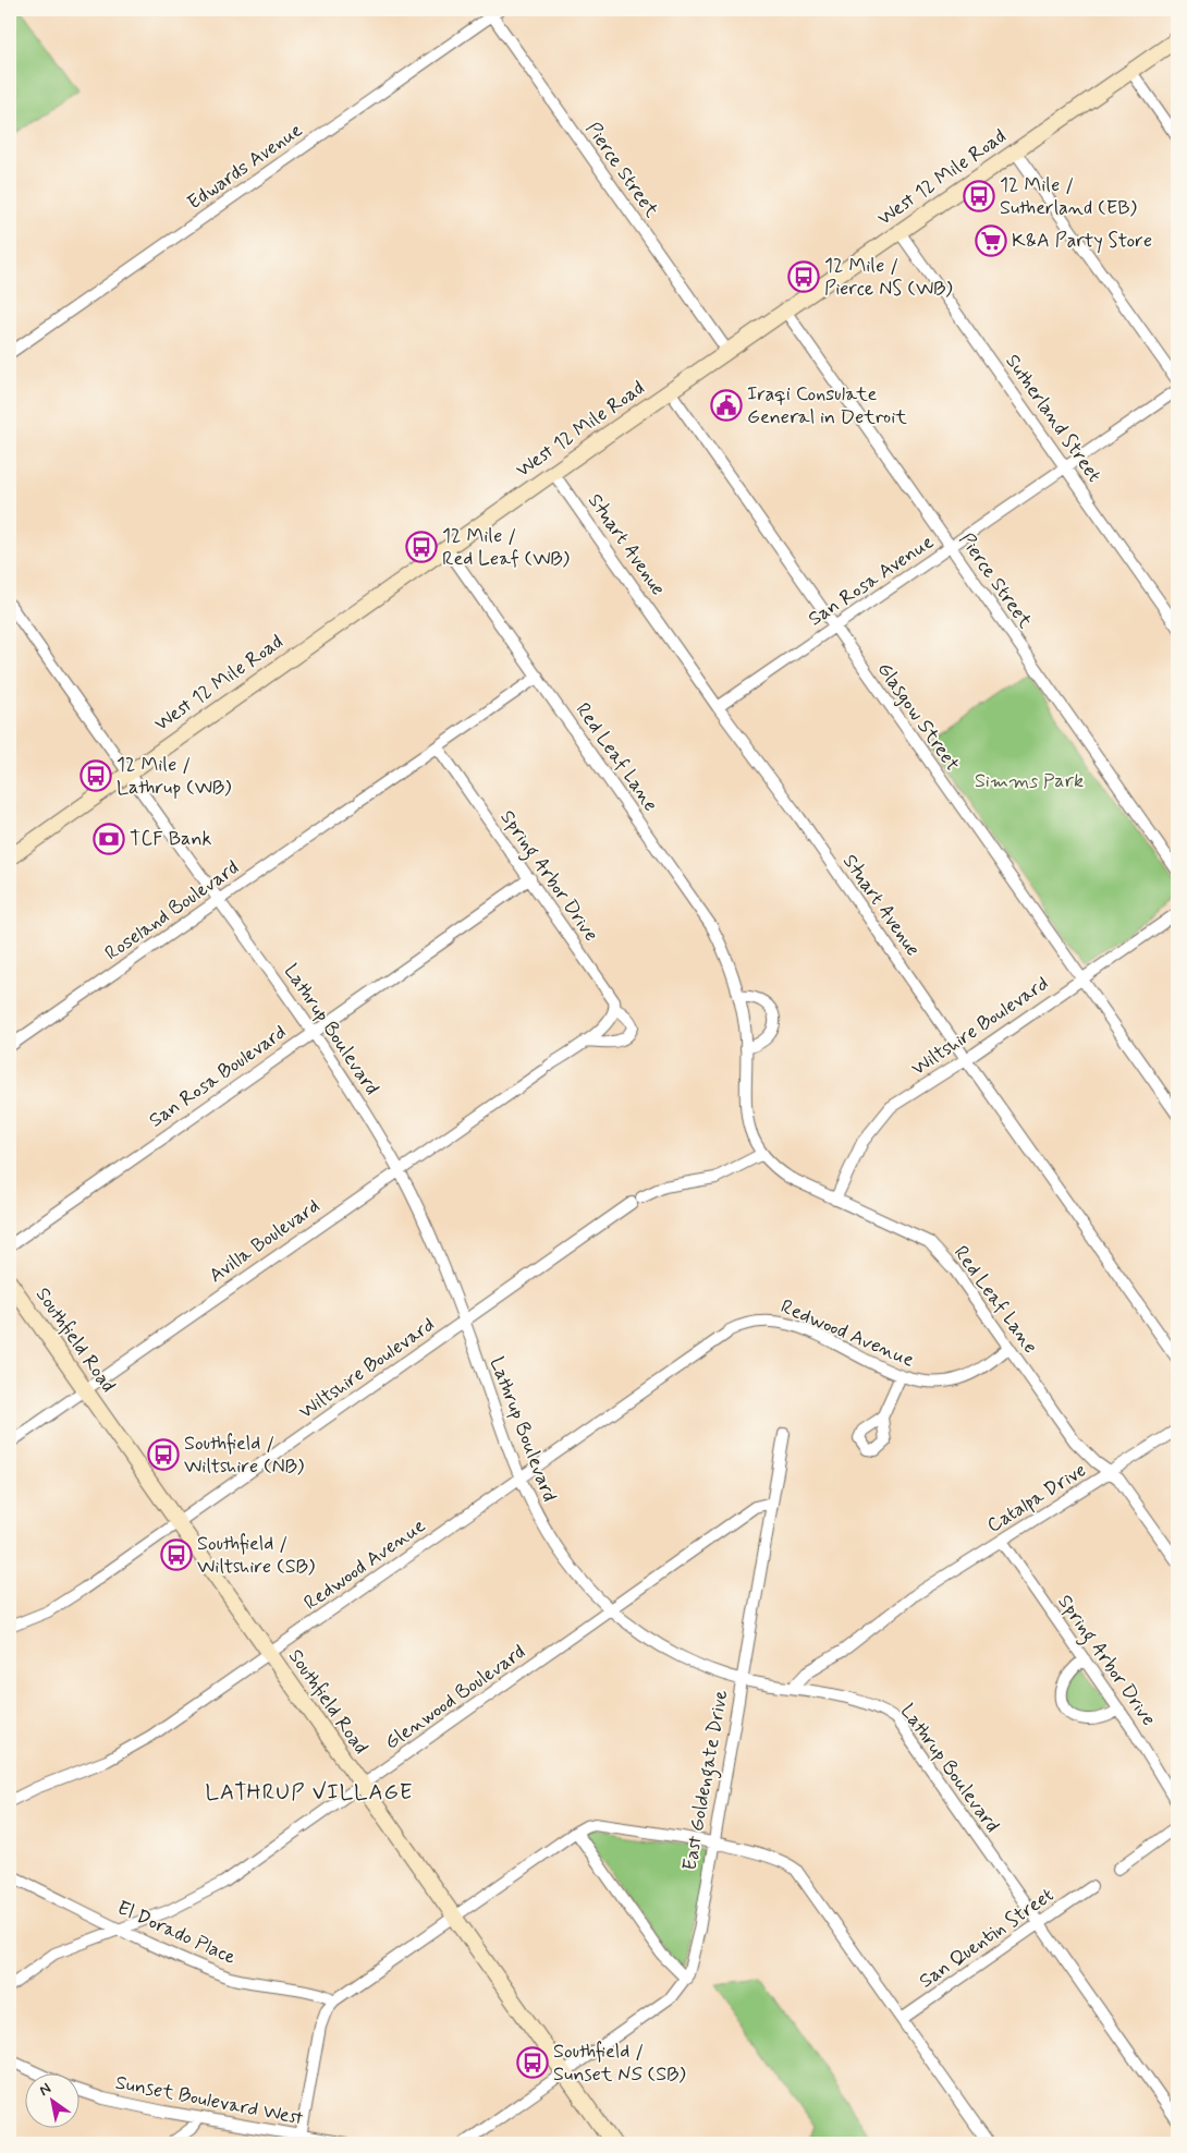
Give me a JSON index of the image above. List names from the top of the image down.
{
  "streets": {
    "main road": ["West 12 Mile Road", "Southfield Road"],
    "street": [
      "Edwards Avenue",
      "Pierce Street",
      "Sutherland Street",
      "Stuart Avenue",
      "San Rosa Avenue",
      "Glasgow Street",
      "Red Leaf Lane",
      "Spring Arbor Drive",
      "Roseland Boulevard",
      "Wiltshire Boulevard",
      "Lathrup Boulevard",
      "San Rosa Boulevard",
      "Avilla Boulevard",
      "Redwood Avenue",
      "Catalpa Drive",
      "Glenwood Boulevard",
      "East Goldengate Drive",
      "El Dorado Place",
      "San Quentin Street",
      "Sunset Boulevard West"
    ]
  },
  "crossings": [
    ["Edwards Avenue", "Pierce Street"],
    ["Pierce Street", "West 12 Mile Road"],
    ["Pierce Street", "San Rosa Avenue"],
    ["West 12 Mile Road", "Sutherland Street"],
    ["West 12 Mile Road", "Stuart Avenue"],
    ["West 12 Mile Road", "Glasgow Street"],
    ["West 12 Mile Road", "Red Leaf Lane"],
    ["West 12 Mile Road", "Lathrup Boulevard"],
    ["Sutherland Street", "San Rosa Avenue"],
    ["Stuart Avenue", "San Rosa Avenue"],
    ["Stuart Avenue", "Wiltshire Boulevard"],
    ["San Rosa Avenue", "Glasgow Street"],
    ["Glasgow Street", "Wiltshire Boulevard"],
    ["Red Leaf Lane", "Roseland Boulevard"],
    ["Red Leaf Lane", "Wiltshire Boulevard"],
    ["Red Leaf Lane", "Redwood Avenue"],
    ["Red Leaf Lane", "Catalpa Drive"],
    ["Spring Arbor Drive", "Roseland Boulevard"],
    ["Spring Arbor Drive", "San Rosa Boulevard"],
    ["Spring Arbor Drive", "Avilla Boulevard"],
    ["Spring Arbor Drive", "Catalpa Drive"],
    ["Roseland Boulevard", "Lathrup Boulevard"],
    ["Wiltshire Boulevard", "Lathrup Boulevard"],
    ["Wiltshire Boulevard", "Southfield Road"],
    ["Lathrup Boulevard", "San Rosa Boulevard"],
    ["Lathrup Boulevard", "Avilla Boulevard"],
    ["Lathrup Boulevard", "Redwood Avenue"],
    ["Lathrup Boulevard", "Catalpa Drive"],
    ["Lathrup Boulevard", "Glenwood Boulevard"],
    ["Lathrup Boulevard", "East Goldengate Drive"],
    ["Lathrup Boulevard", "San Quentin Street"],
    ["Avilla Boulevard", "Southfield Road"],
    ["Redwood Avenue", "Southfield Road"],
    ["Southfield Road", "Glenwood Boulevard"],
    ["Southfield Road", "East Goldengate Drive"],
    ["Glenwood Boulevard", "East Goldengate Drive"],
    ["Glenwood Boulevard", "El Dorado Place"]
  ],
  "districts": ["LATHRUP VILLAGE"],
  "parks": ["Simms Park"],
  "places": {
    "bus stop": [
      "12 Mile / Sutherland (EB)",
      "12 Mile / Pierce NS (WB)",
      "12 Mile / Red Leaf (WB)",
      "12 Mile / Lathrup (WB)",
      "Southfield / Wiltshire (NB)",
      "Southfield / Wiltshire (SB)",
      "Southfield / Sunset NS (SB)"
    ],
    "supermarket": ["K&A Party Store"],
    "public building": ["Iraqi Consulate General in Detroit"],
    "bank": ["TCF Bank"]
  },
  "north": "top left"
}
